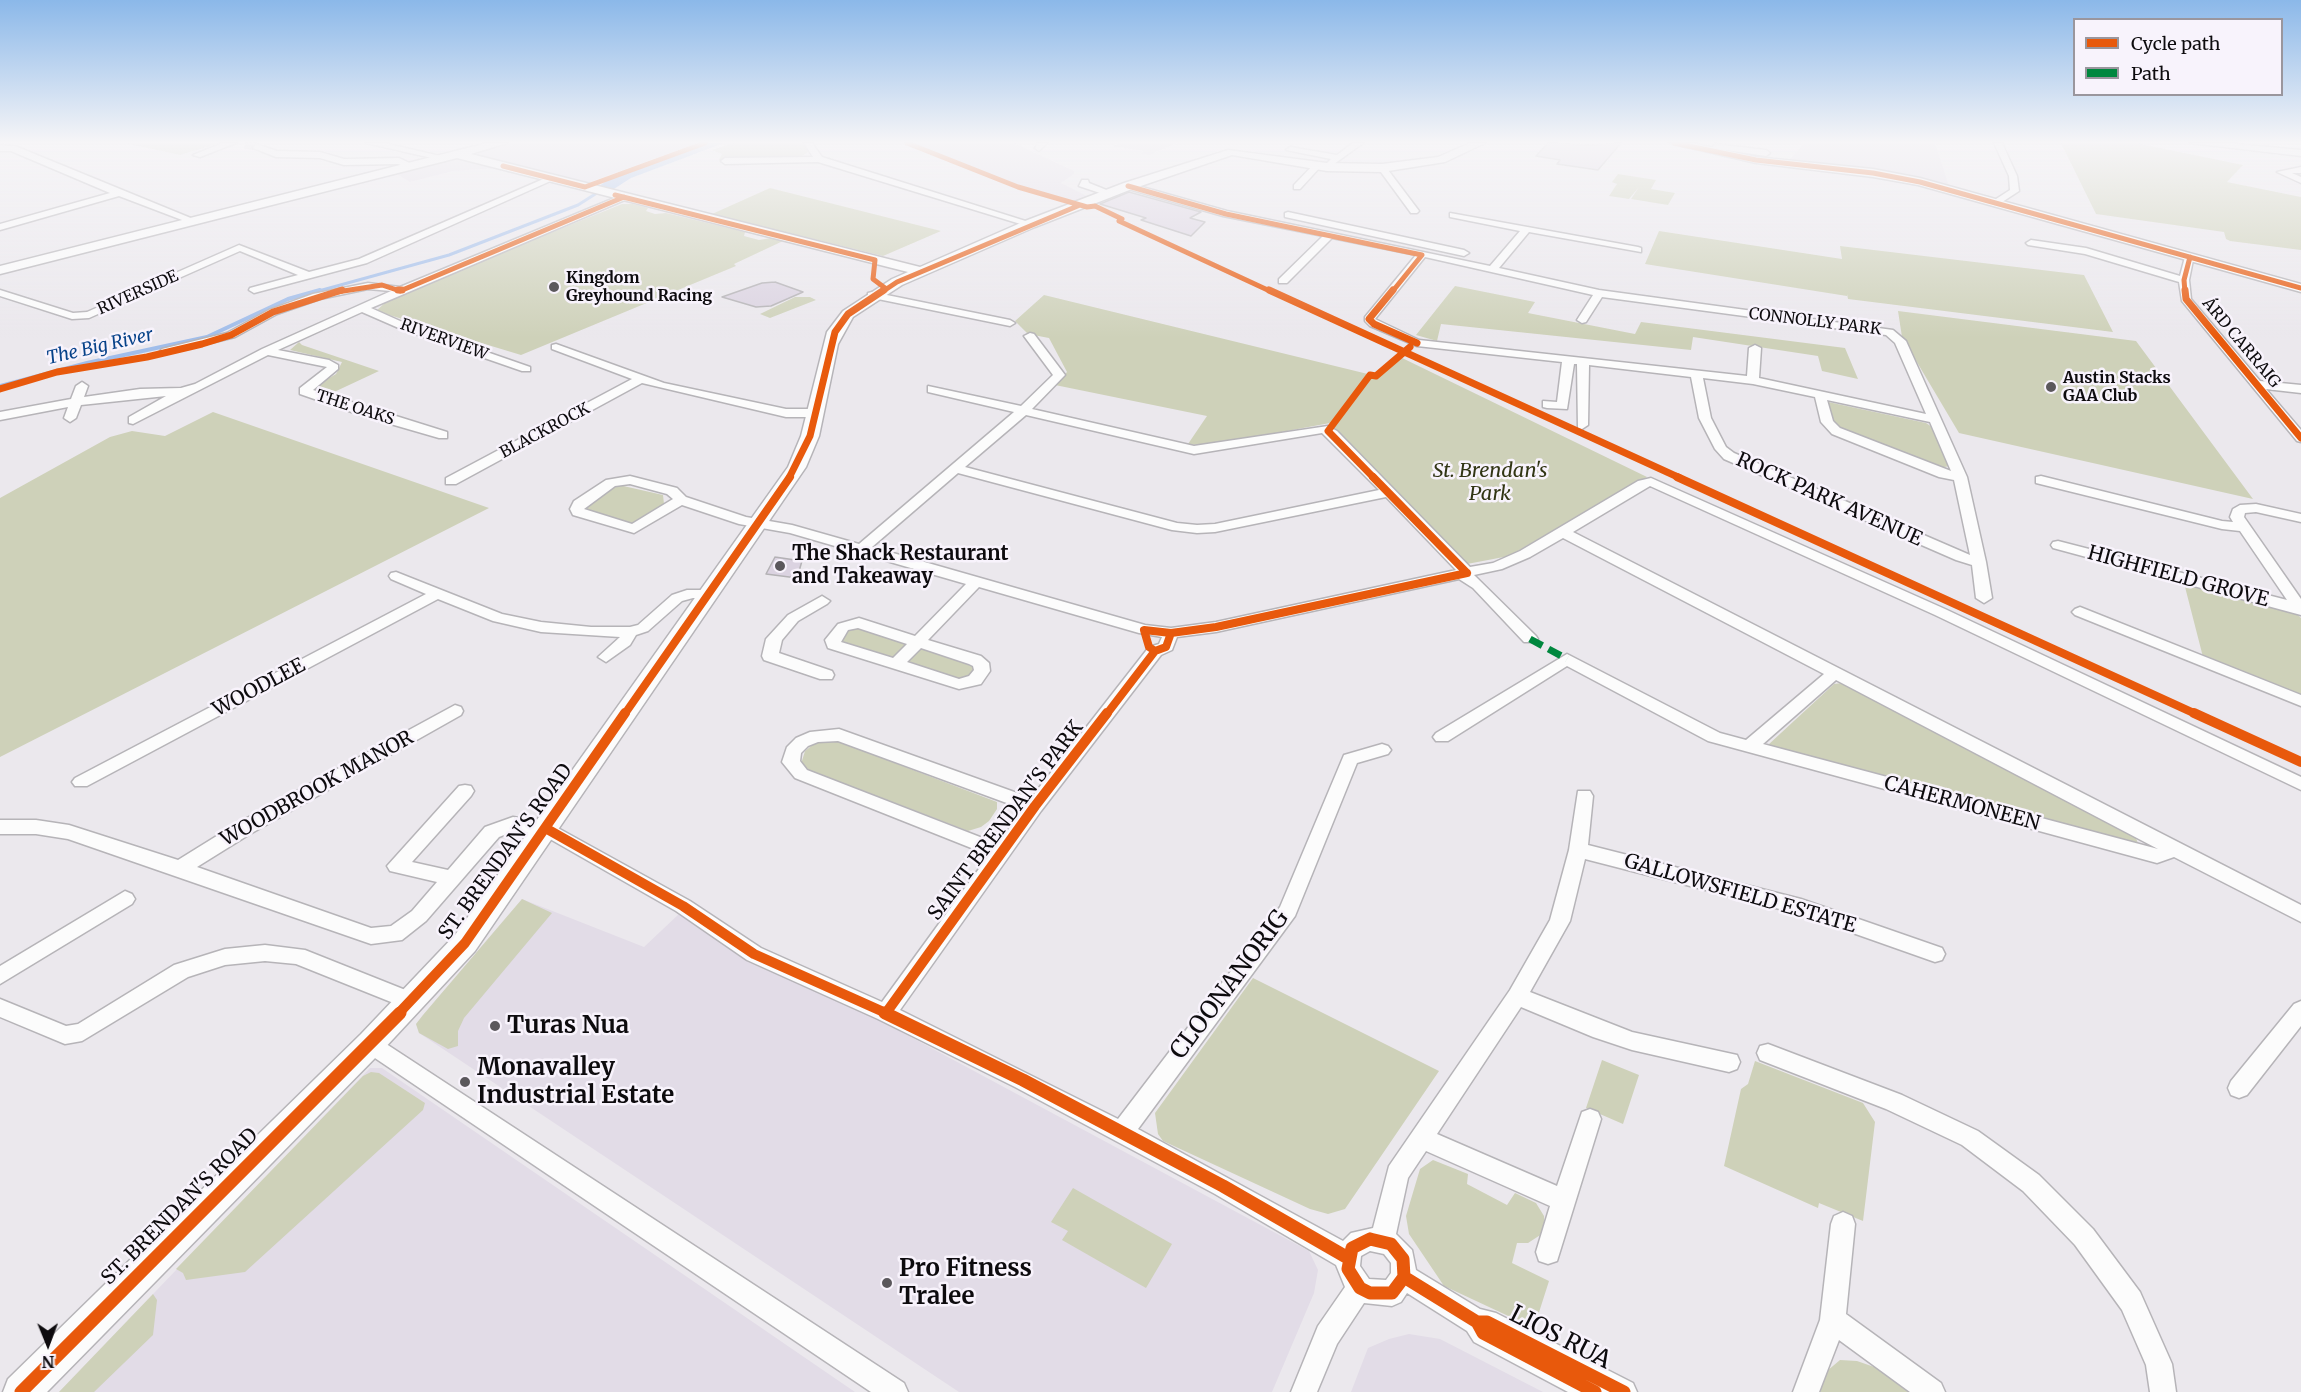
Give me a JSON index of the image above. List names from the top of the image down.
{
  "streets": {
    "main road": ["ST. BRENDAN'S ROAD"],
    "street": [
      "RIVERSIDE",
      "CONNOLLY PARK",
      "RIVERVIEW",
      "ÁRD CARRAIG",
      "THE OAKS",
      "BLACKROCK",
      "ROCK PARK AVENUE",
      "HIGHFIELD GROVE",
      "WOODLEE",
      "WOODBROOK MANOR",
      "CAHERMONEEN",
      "SAINT BRENDAN'S PARK",
      "GALLOWSFIELD ESTATE",
      "CLOONANORIG",
      "LIOS RUA"
    ]
  },
  "water": ["The Big River"],
  "parks": ["St. Brendan's Park"],
  "places": [
    "Kingdom Greyhound Racing",
    "Austin Stacks GAA Club",
    "The Shack Restaurant and Takeaway",
    "Turas Nua",
    "Monavalley Industrial Estate",
    "Pro Fitness Tralee"
  ],
  "legend": ["Cycle path", "Path"],
  "north": "bottom"
}
